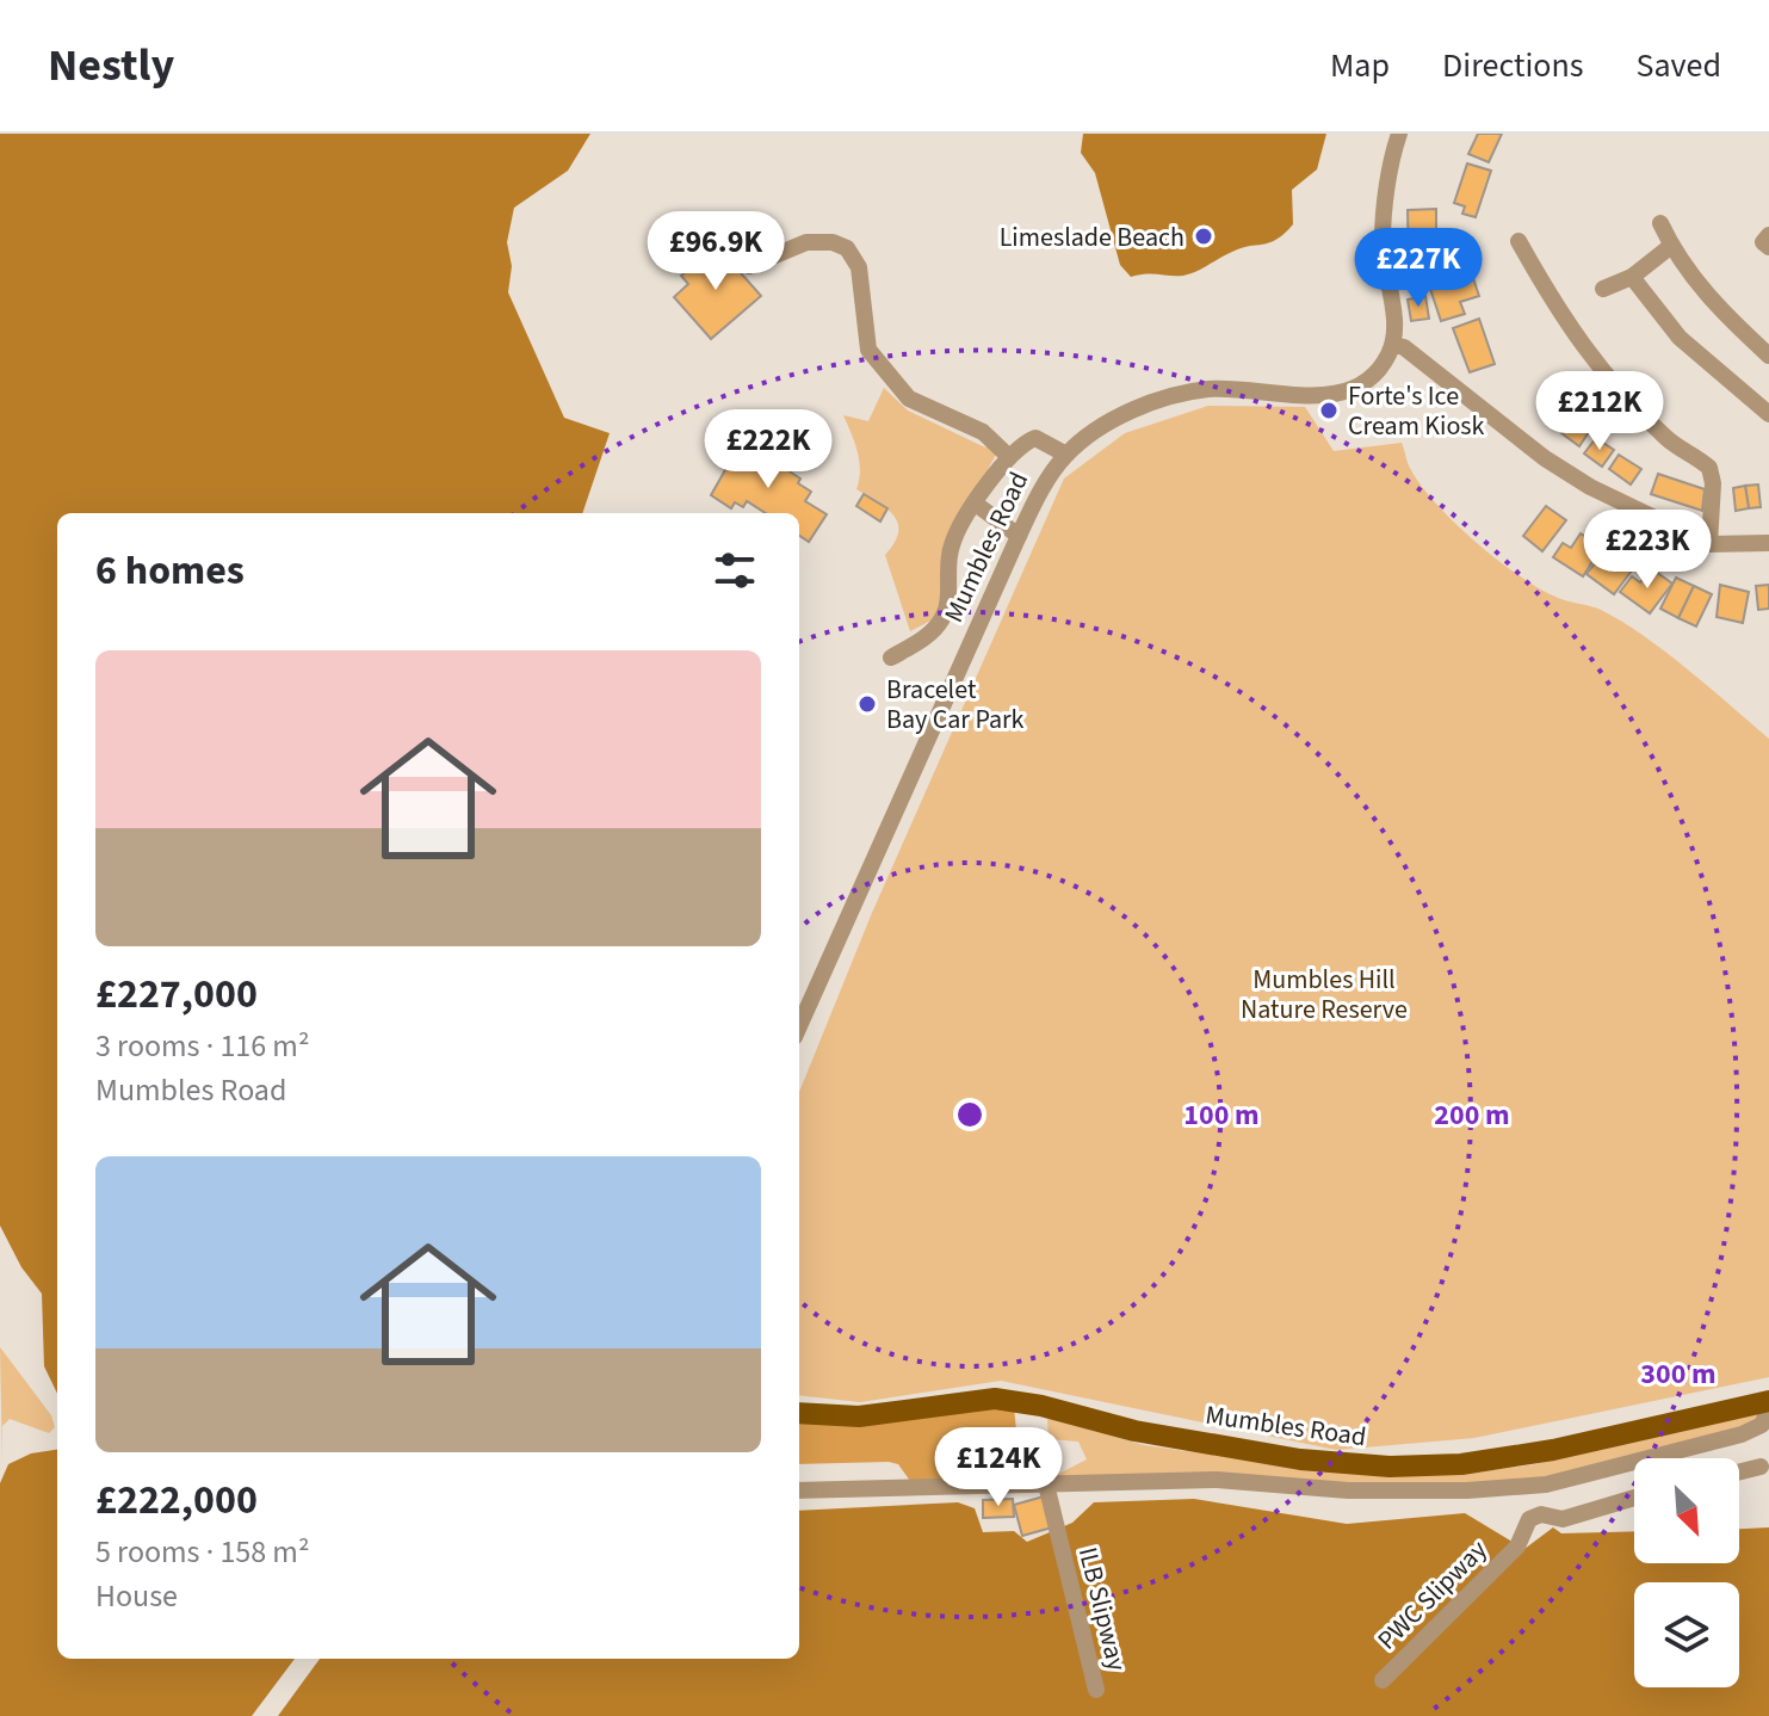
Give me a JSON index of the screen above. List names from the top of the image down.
{
  "streets": {
    "main road": ["Mumbles Road"],
    "street": ["PWC Slipway", "ILB Slipway"]
  },
  "parks": ["Mumbles Hill Nature Reserve"],
  "places": ["Limeslade Beach", "Forte's Ice Cream Kiosk", "Bracelet Bay Car Park"],
  "north": "bottom right",
  "page": {
    "header": "Nestly",
    "nav": ["Map", "Directions", "Saved"],
    "price": [
      "£96.9K",
      "£227K",
      "£212K",
      "£222K",
      "£223K",
      "£124K"
    ],
    "heading": "6 homes",
    "list": [
      {
        "name": "£227,000",
        "note": "3 rooms · 116 m² · Mumbles Road"
      },
      {
        "name": "£222,000",
        "note": "5 rooms · 158 m² · House"
      }
    ]
  },
  "rings": ["100 m", "200 m", "300 m"]
}
